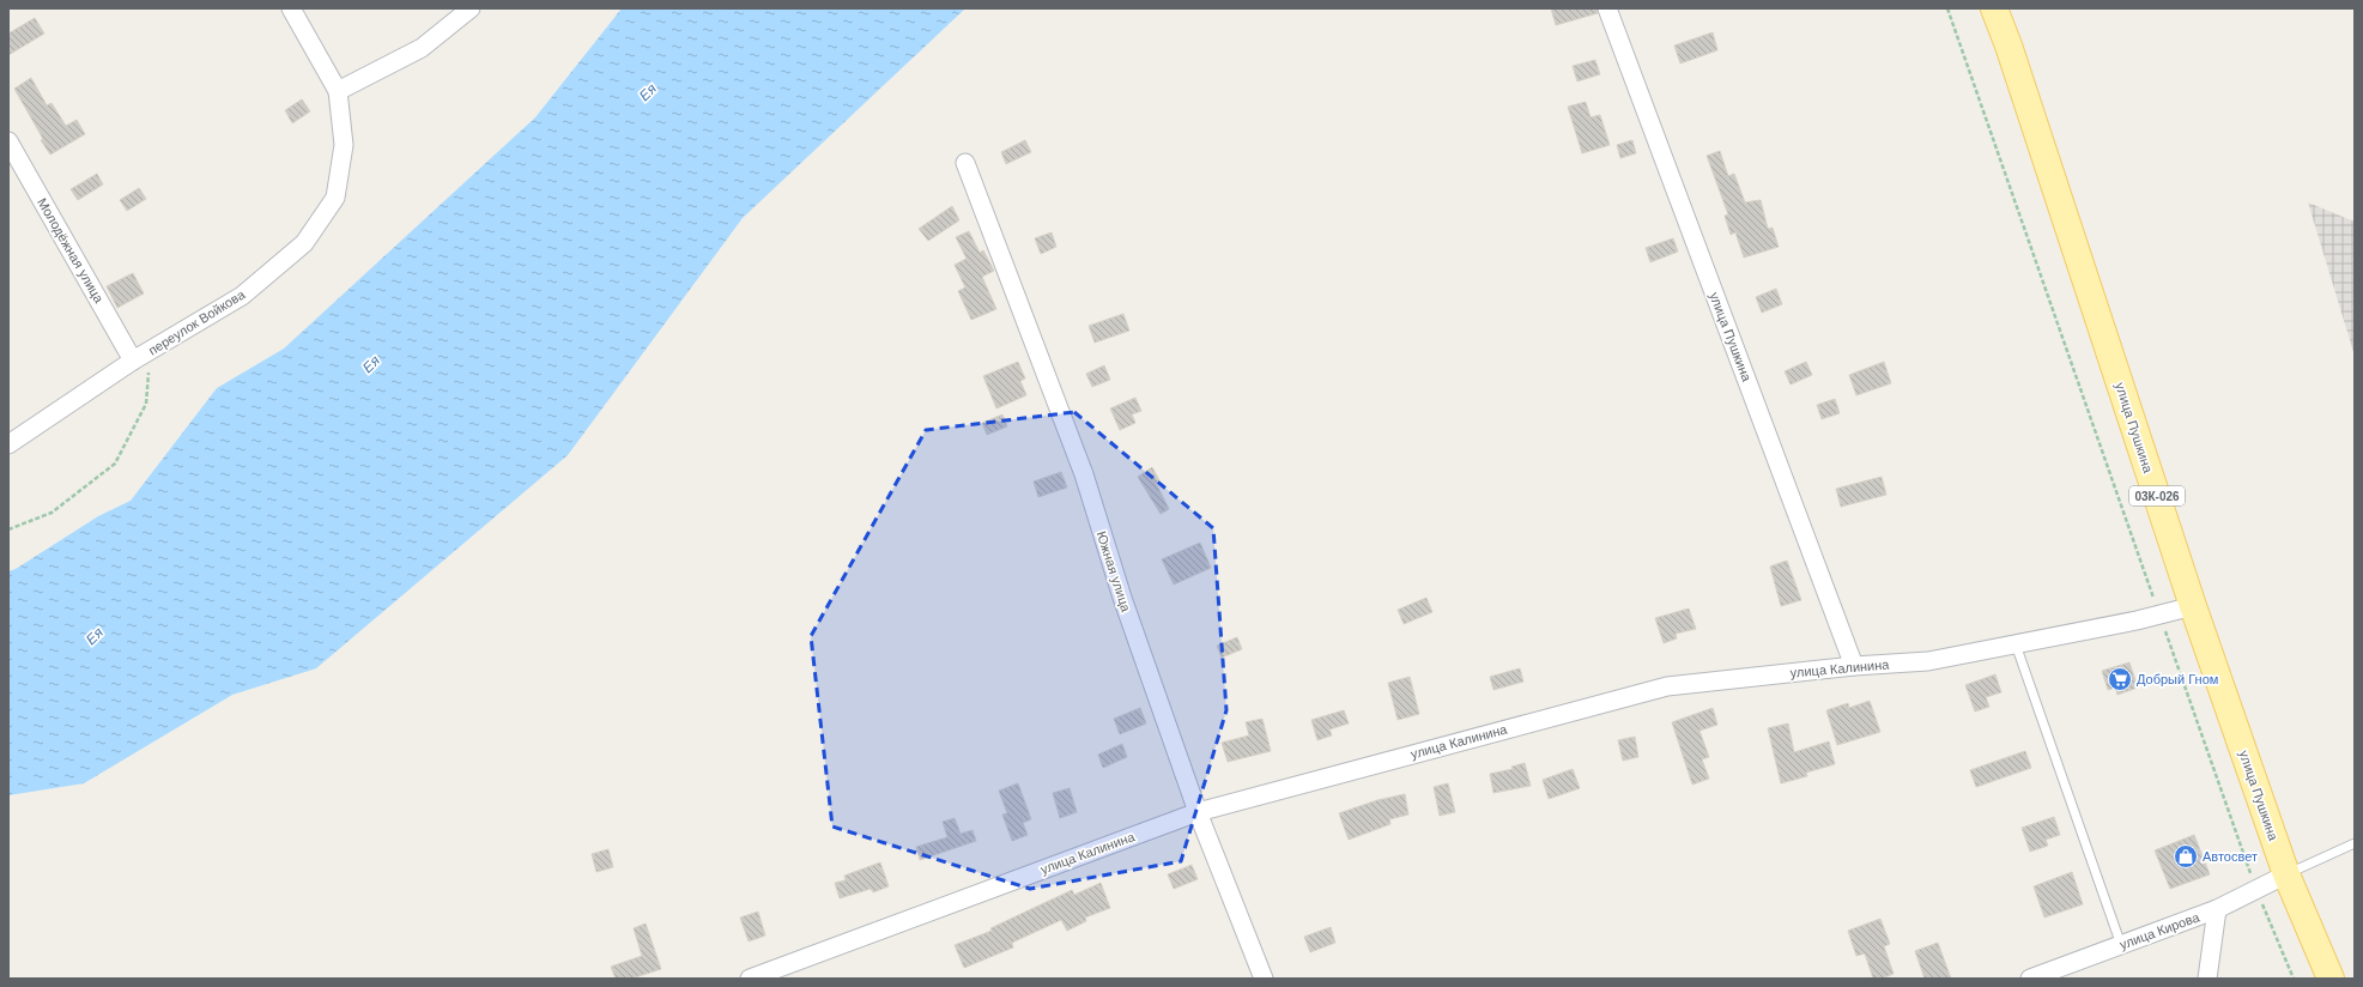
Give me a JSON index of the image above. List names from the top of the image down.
{
  "streets": {
    "main road": ["улица Пушкина", "03К-026"],
    "street": [
      "Молодёжная улица",
      "переулок Войкова",
      "Южная улица",
      "улица Калинина",
      "улица Кирова"
    ]
  },
  "crossings": [
    ["Молодёжная улица", "переулок Войкова"],
    ["улица Пушкина", "улица Калинина"],
    ["улица Пушкина", "улица Кирова"],
    ["Южная улица", "улица Калинина"]
  ],
  "water": ["Ея"],
  "places": {
    "supermarket": ["Добрый Гном"],
    "shop": ["Автосвет"]
  }
}
